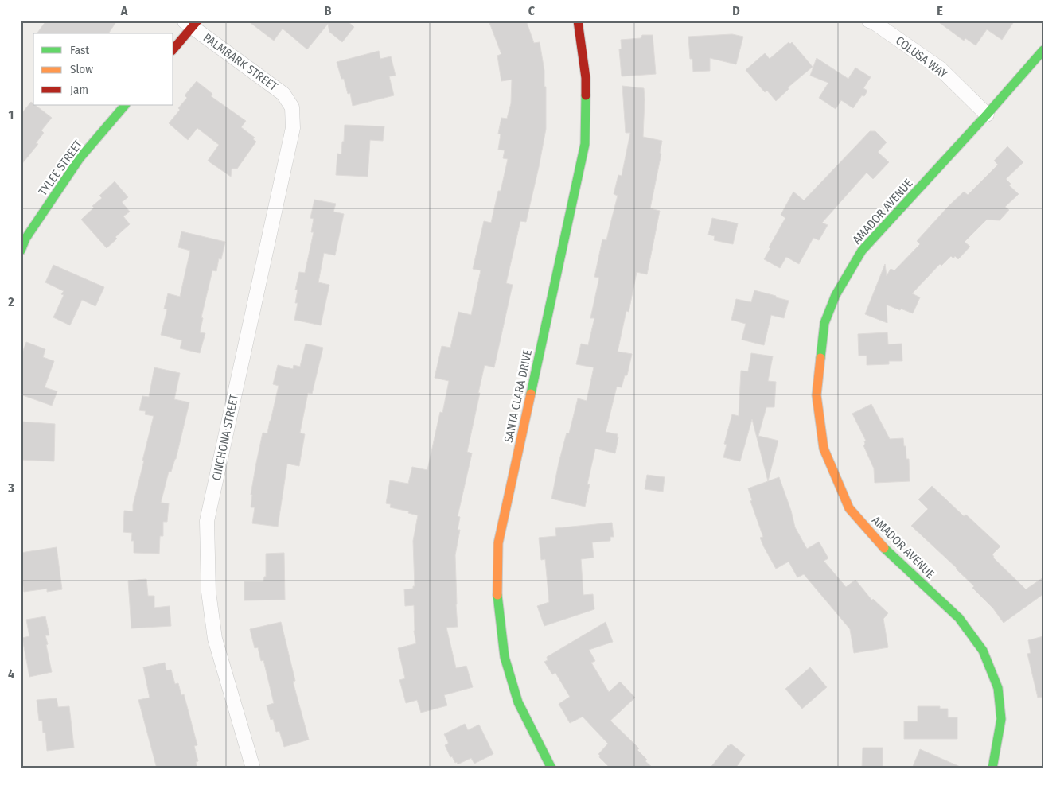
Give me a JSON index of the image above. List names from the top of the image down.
{
  "streets": {
    "street": [
      "COLUSA WAY",
      "PALMBARK STREET",
      "TYLEE STREET",
      "AMADOR AVENUE",
      "SANTA CLARA DRIVE",
      "CINCHONA STREET"
    ]
  },
  "crossings": [
    ["COLUSA WAY", "AMADOR AVENUE"],
    ["PALMBARK STREET", "CINCHONA STREET"]
  ],
  "legend": ["Fast", "Slow", "Jam"],
  "grid": {
    "columns": [
      "A",
      "B",
      "C",
      "D",
      "E"
    ],
    "rows": [
      "1",
      "2",
      "3",
      "4"
    ]
  }
}
